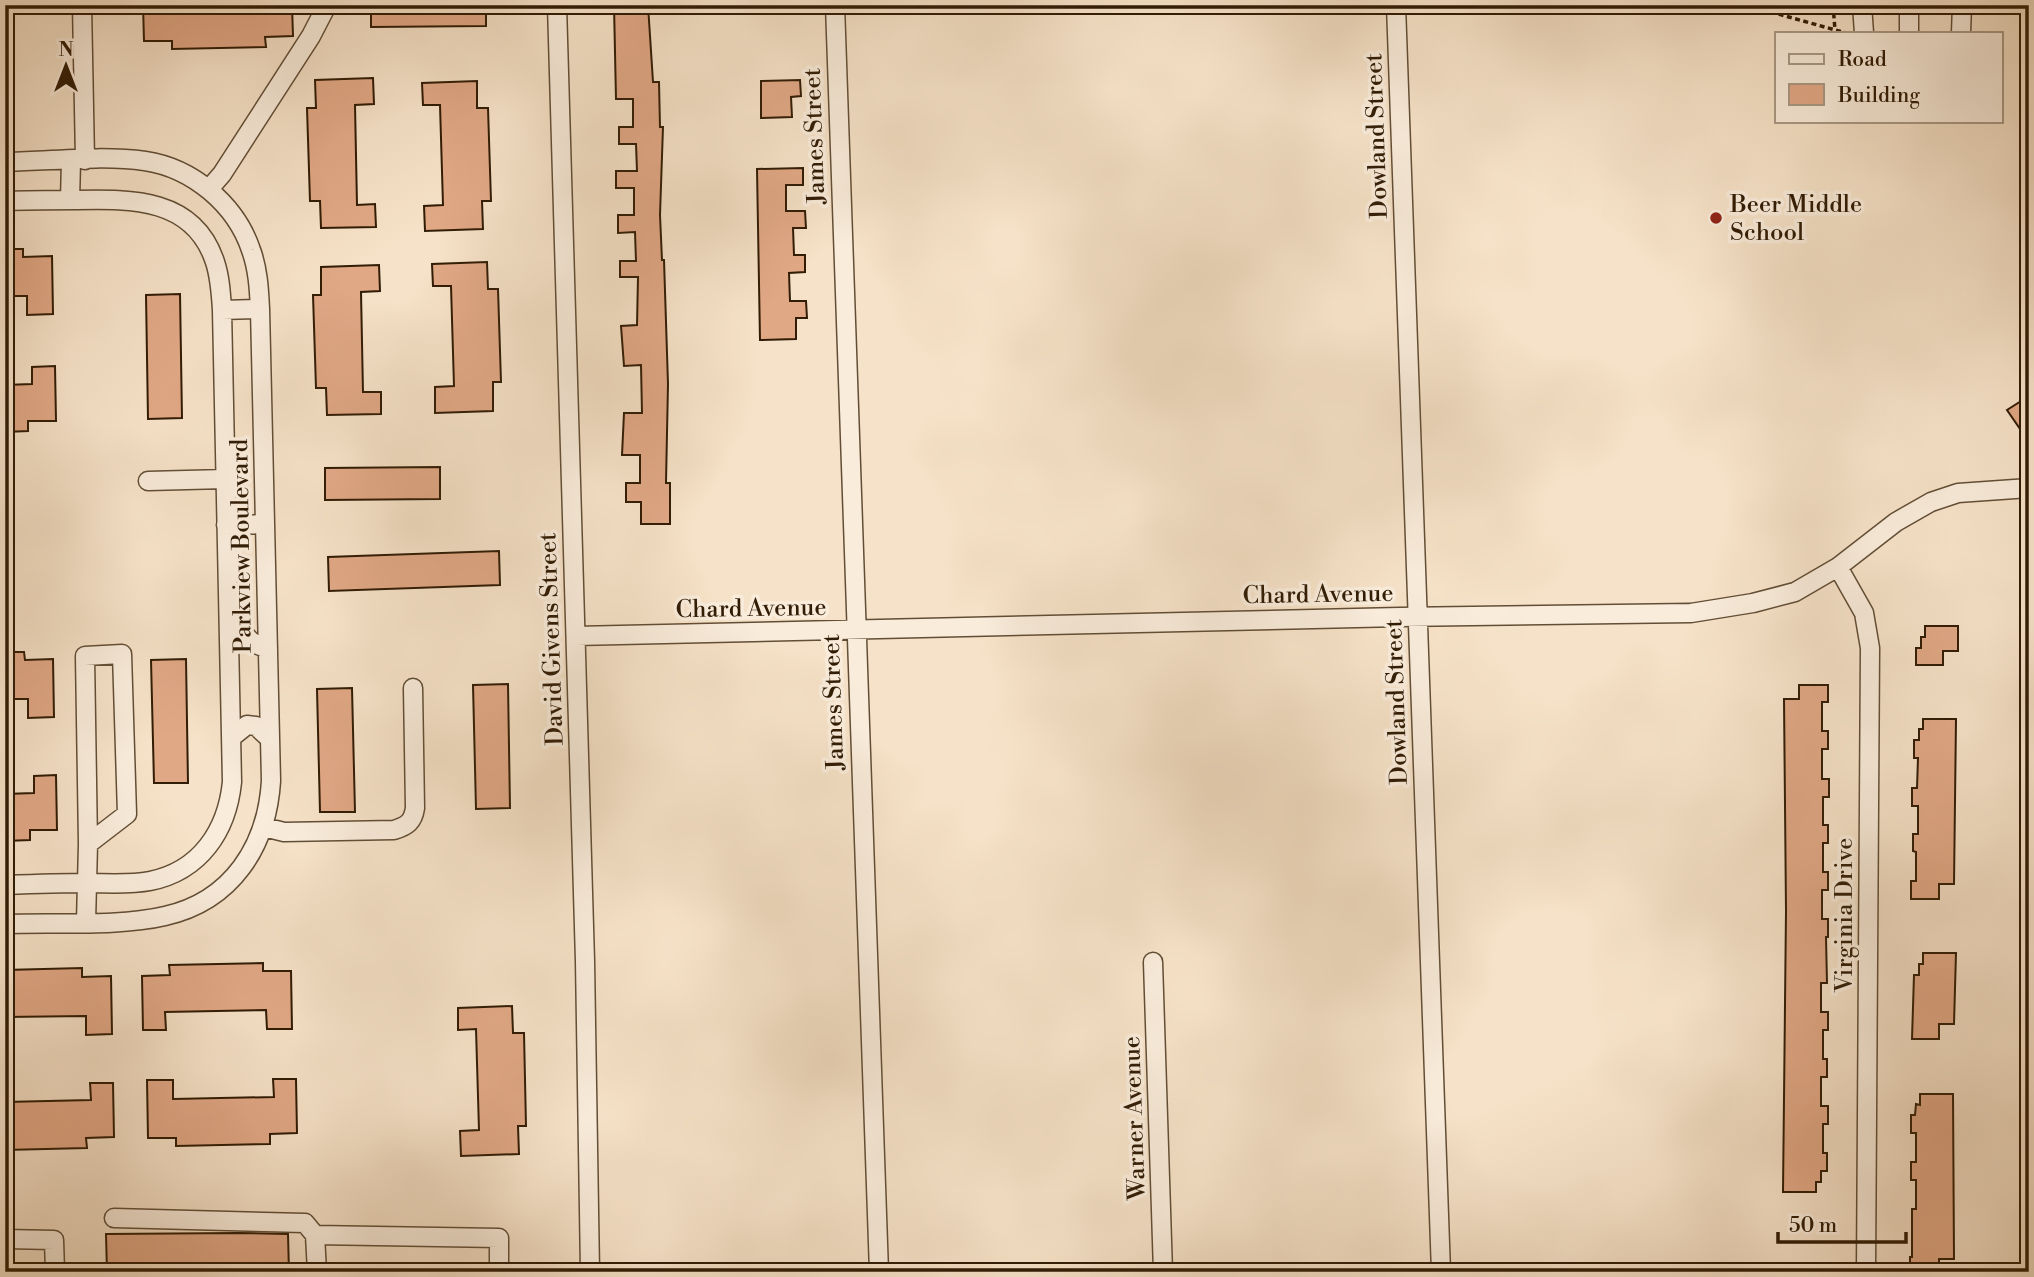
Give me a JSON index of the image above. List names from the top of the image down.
{
  "streets": {
    "street": [
      "James Street",
      "Dowland Street",
      "Parkview Boulevard",
      "Chard Avenue",
      "David Givens Street",
      "Virginia Drive",
      "Warner Avenue"
    ]
  },
  "crossings": [
    ["James Street", "Chard Avenue"],
    ["Dowland Street", "Chard Avenue"],
    ["Chard Avenue", "David Givens Street"],
    ["Chard Avenue", "Virginia Drive"]
  ],
  "places": ["Beer Middle School"],
  "legend": ["Road", "Building"],
  "scale_bar": "50 m",
  "north": "top"
}
